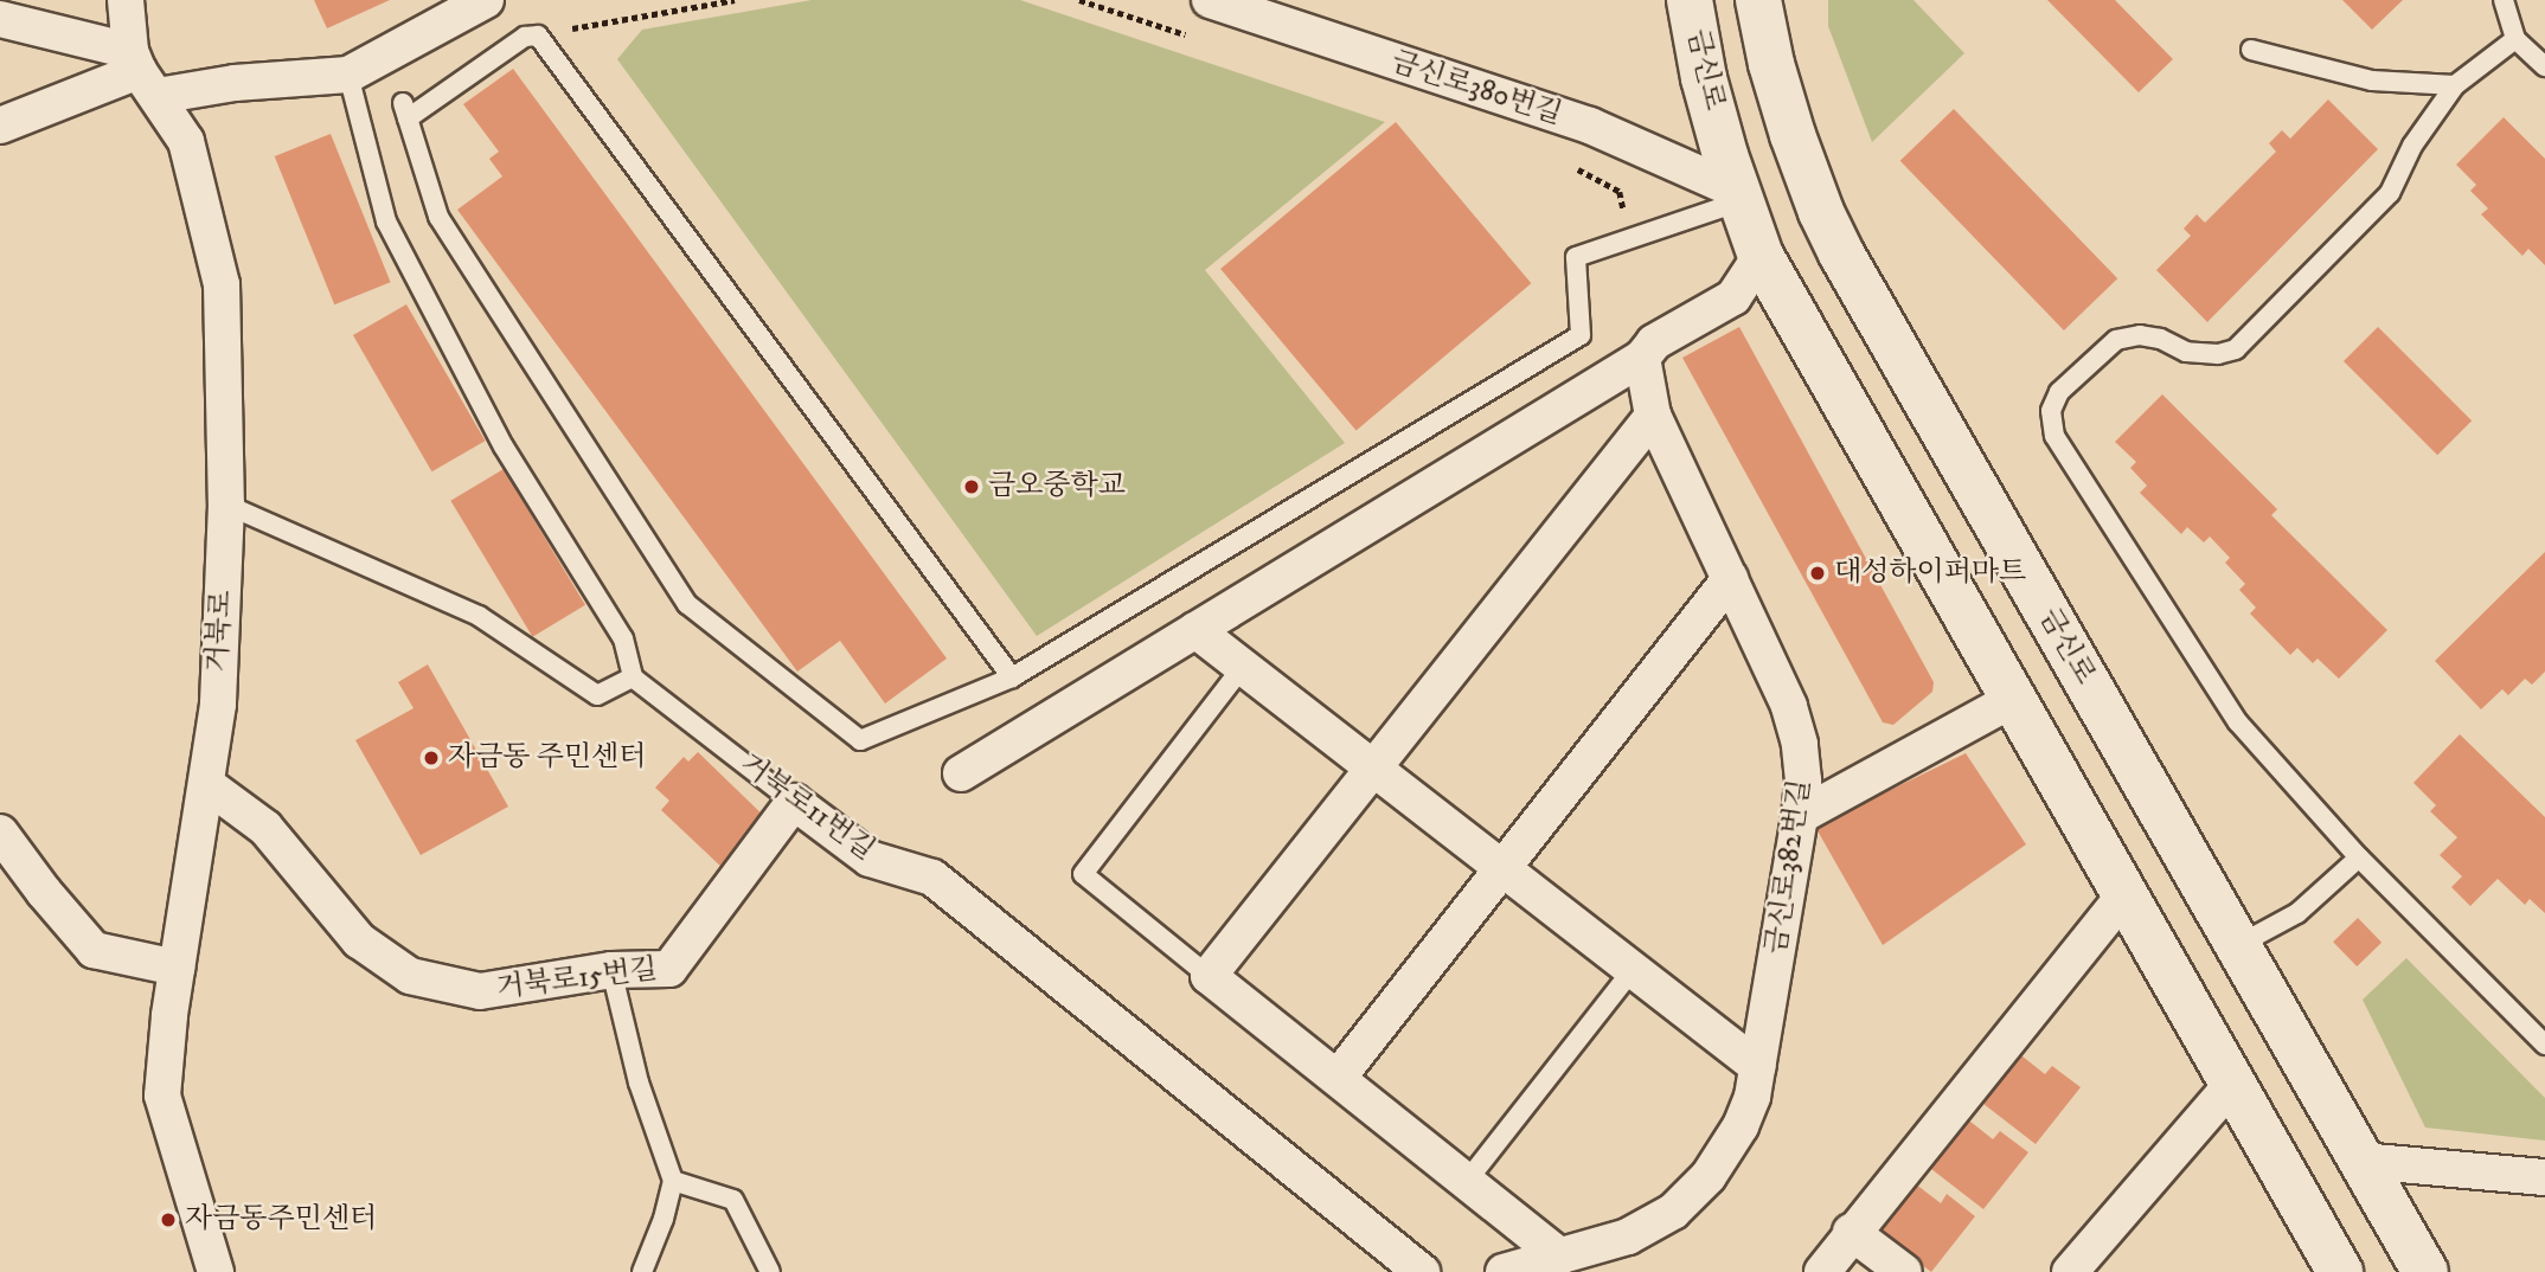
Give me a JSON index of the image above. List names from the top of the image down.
{
  "streets": {
    "street": [
      "금신로",
      "금신로380번길",
      "거북로",
      "거북로11번길",
      "금신로382번길",
      "거북로15번길"
    ]
  },
  "crossings": [
    ["금신로", "금신로380번길"],
    ["거북로", "거북로15번길"],
    ["거북로11번길", "거북로15번길"]
  ],
  "places": [
    "금오중학교",
    "대성하이퍼마트",
    "자금동 주민센터",
    "자금동주민센터"
  ]
}
